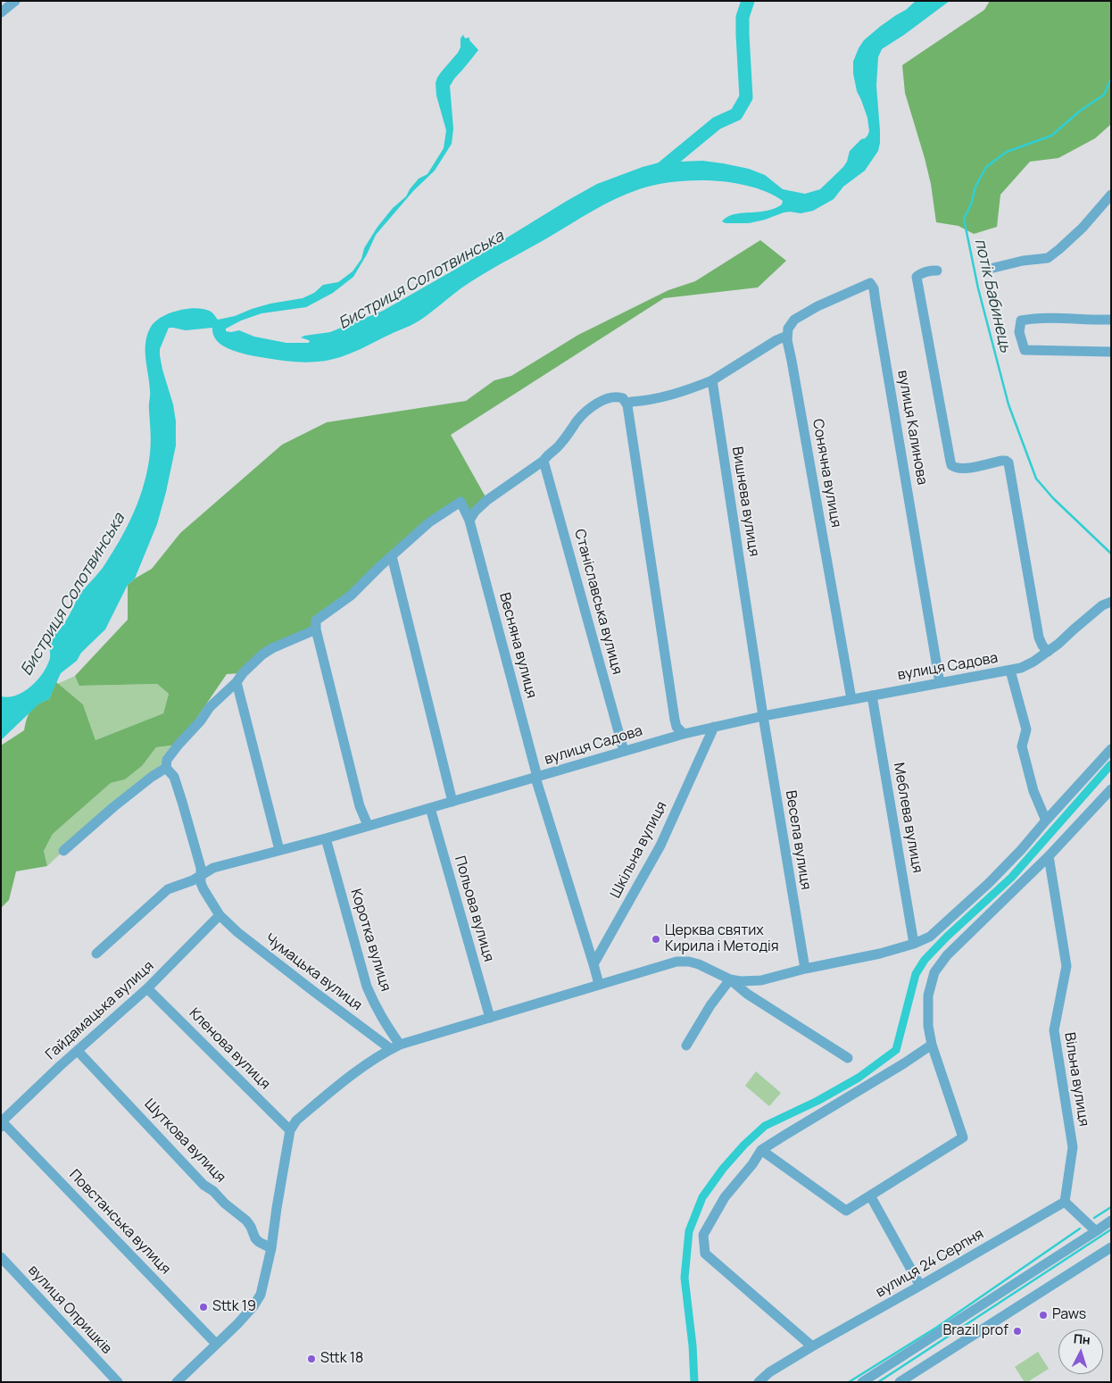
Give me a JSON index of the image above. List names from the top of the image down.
{
  "streets": {
    "street": [
      "вулиця Калинова",
      "Сонячна вулиця",
      "Вишнева вулиця",
      "Станіславська вулиця",
      "Весняна вулиця",
      "вулиця Садова",
      "Меблева вулиця",
      "Весела вулиця",
      "Шкільна вулиця",
      "Польова вулиця",
      "Коротка вулиця",
      "Чумацька вулиця",
      "Гайдамацька вулиця",
      "Кленова вулиця",
      "Вільна вулиця",
      "Шуткова вулиця",
      "Повстанська вулиця",
      "вулиця 24 Серпня",
      "вулиця Опришків"
    ]
  },
  "crossings": [
    ["вулиця Калинова", "Сонячна вулиця"],
    ["вулиця Калинова", "вулиця Садова"],
    ["Сонячна вулиця", "вулиця Садова"],
    ["Вишнева вулиця", "вулиця Садова"],
    ["Вишнева вулиця", "Весела вулиця"],
    ["Станіславська вулиця", "вулиця Садова"],
    ["Весняна вулиця", "вулиця Садова"],
    ["Весняна вулиця", "Шкільна вулиця"],
    ["вулиця Садова", "Меблева вулиця"],
    ["вулиця Садова", "Весела вулиця"],
    ["вулиця Садова", "Шкільна вулиця"],
    ["вулиця Садова", "Польова вулиця"],
    ["вулиця Садова", "Коротка вулиця"],
    ["вулиця Садова", "Чумацька вулиця"],
    ["Коротка вулиця", "Чумацька вулиця"],
    ["Чумацька вулиця", "Гайдамацька вулиця"],
    ["Гайдамацька вулиця", "Кленова вулиця"],
    ["Гайдамацька вулиця", "Шуткова вулиця"],
    ["Гайдамацька вулиця", "Повстанська вулиця"],
    ["Вільна вулиця", "вулиця 24 Серпня"]
  ],
  "water": ["Бистриця Солотвинська", "потік Бабинець"],
  "places": [
    "Церква святих Кирила і Методія",
    "Sttk 19",
    "Paws",
    "Brazil prof",
    "Sttk 18"
  ],
  "north": "top"
}
